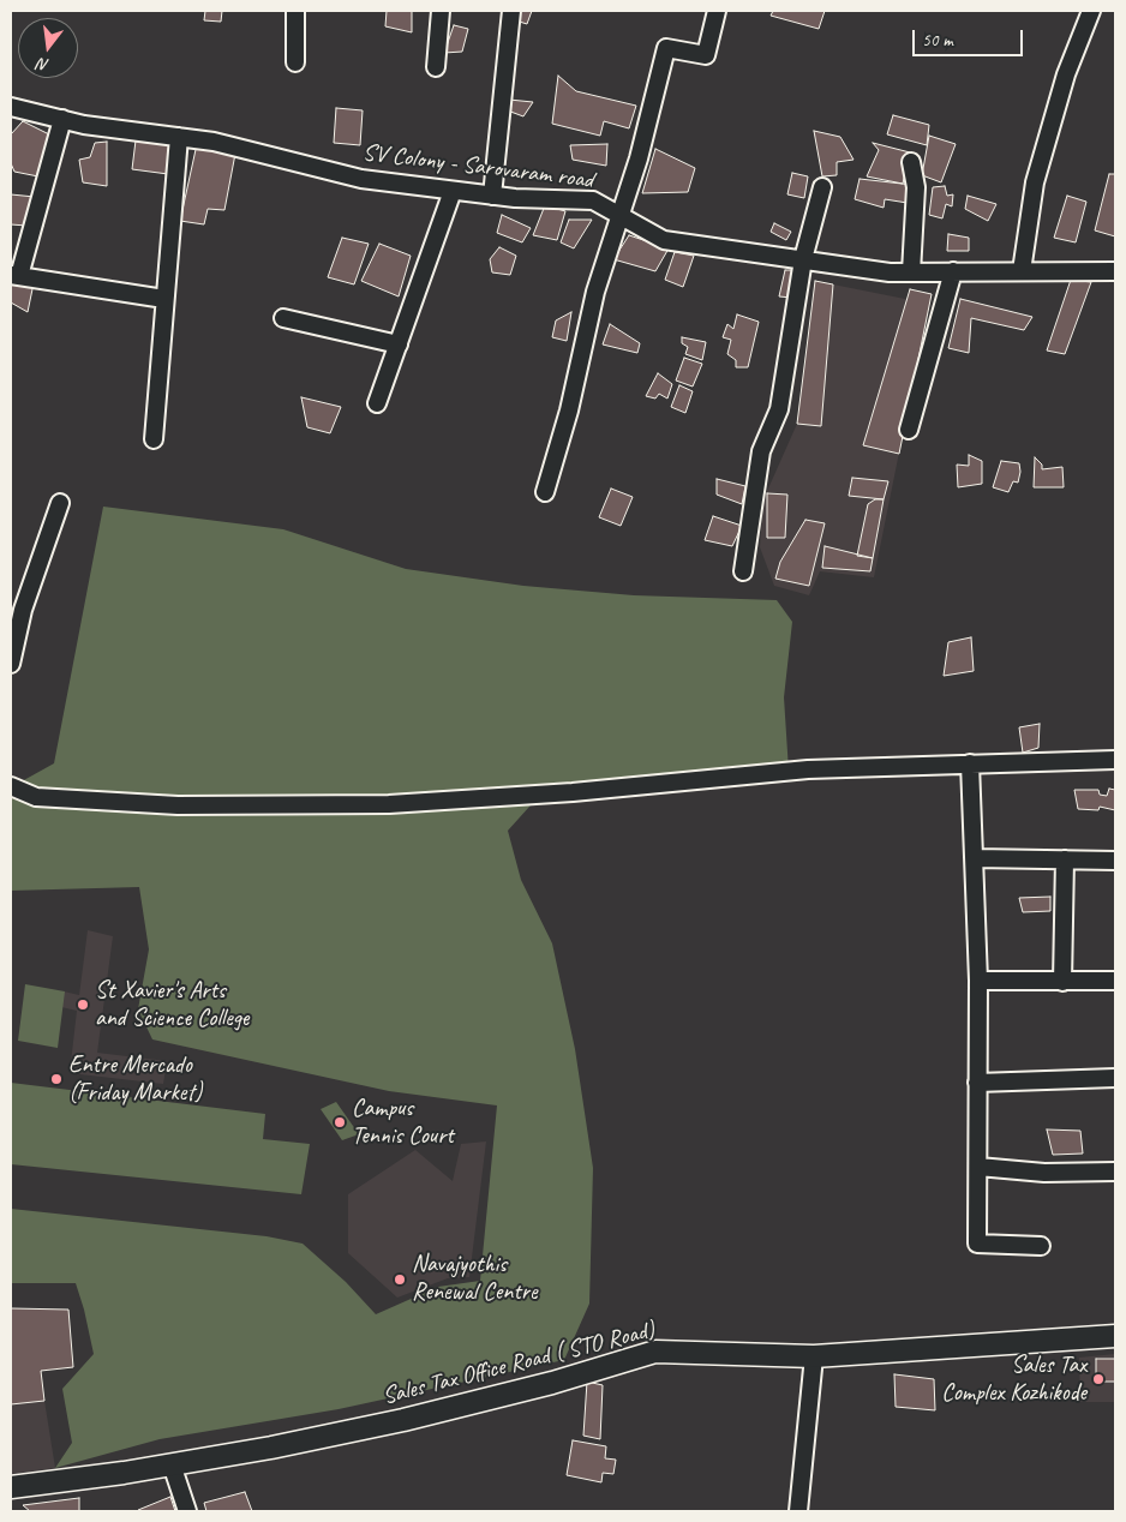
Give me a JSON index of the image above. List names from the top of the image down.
{
  "streets": {
    "street": ["SV Colony - Sarovaram road", "Sales Tax Office Road ( STO Road)"]
  },
  "places": [
    "St Xavier's Arts and Science College",
    "Entre Mercado (Friday Market)",
    "Campus Tennis Court",
    "Navajyothis Renewal Centre",
    "Sales Tax Complex Kozhikode"
  ],
  "scale_bar": "50 m",
  "north": "bottom"
}
